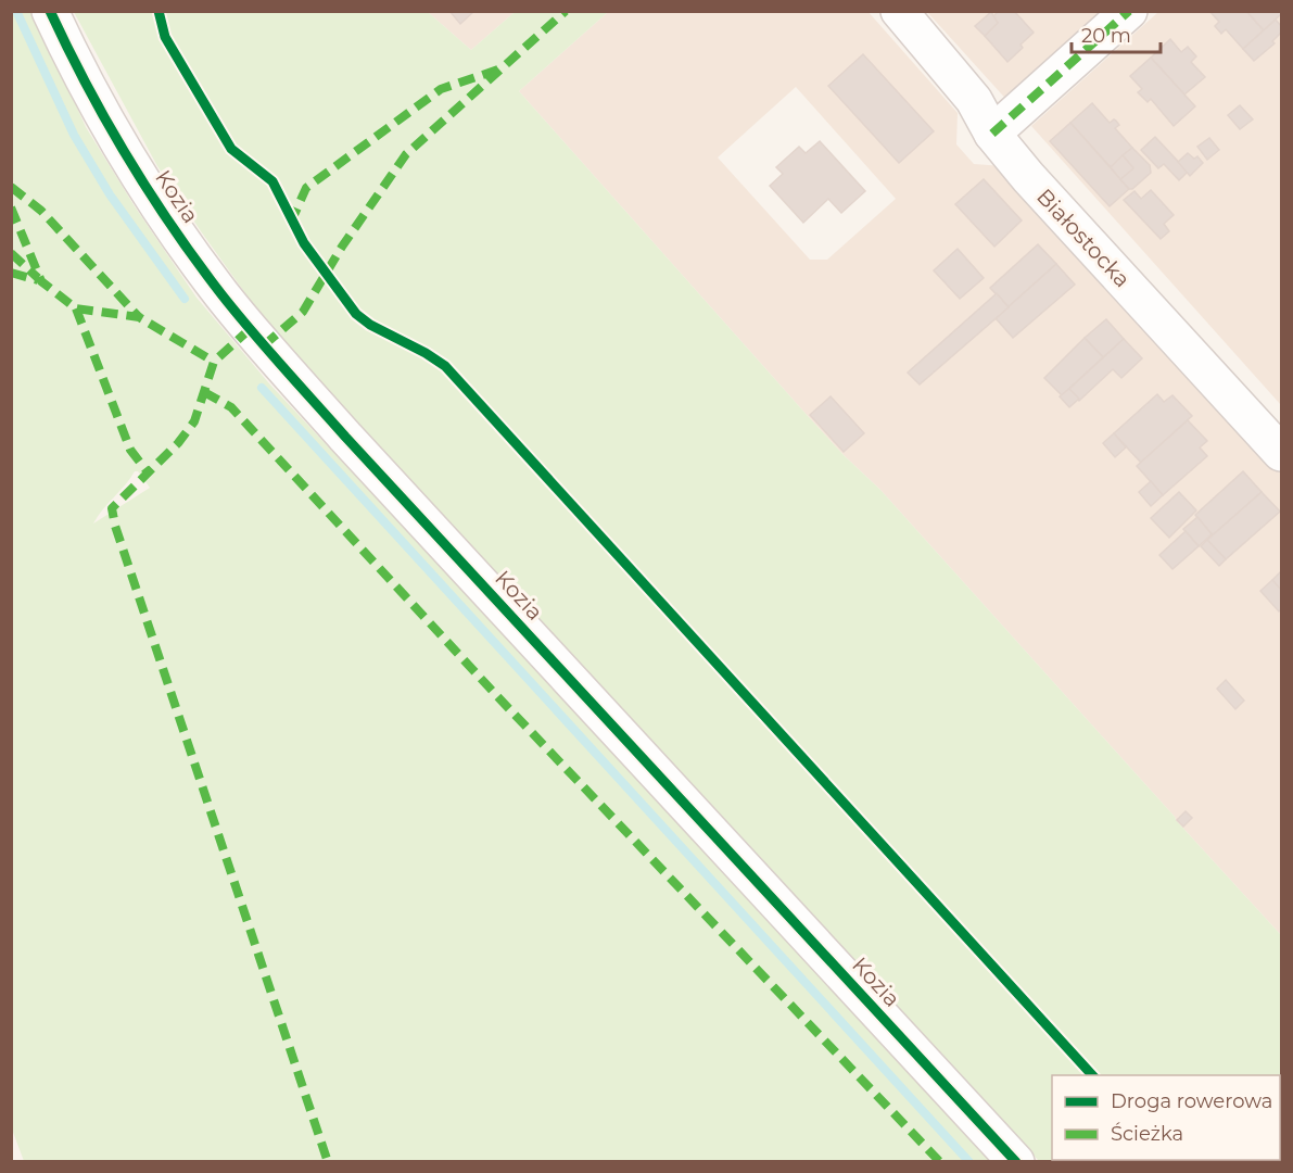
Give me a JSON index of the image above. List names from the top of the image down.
{
  "streets": {
    "street": ["Kozia", "Białostocka"]
  },
  "legend": ["Droga rowerowa", "Ścieżka"],
  "scale_bar": "20 m"
}
